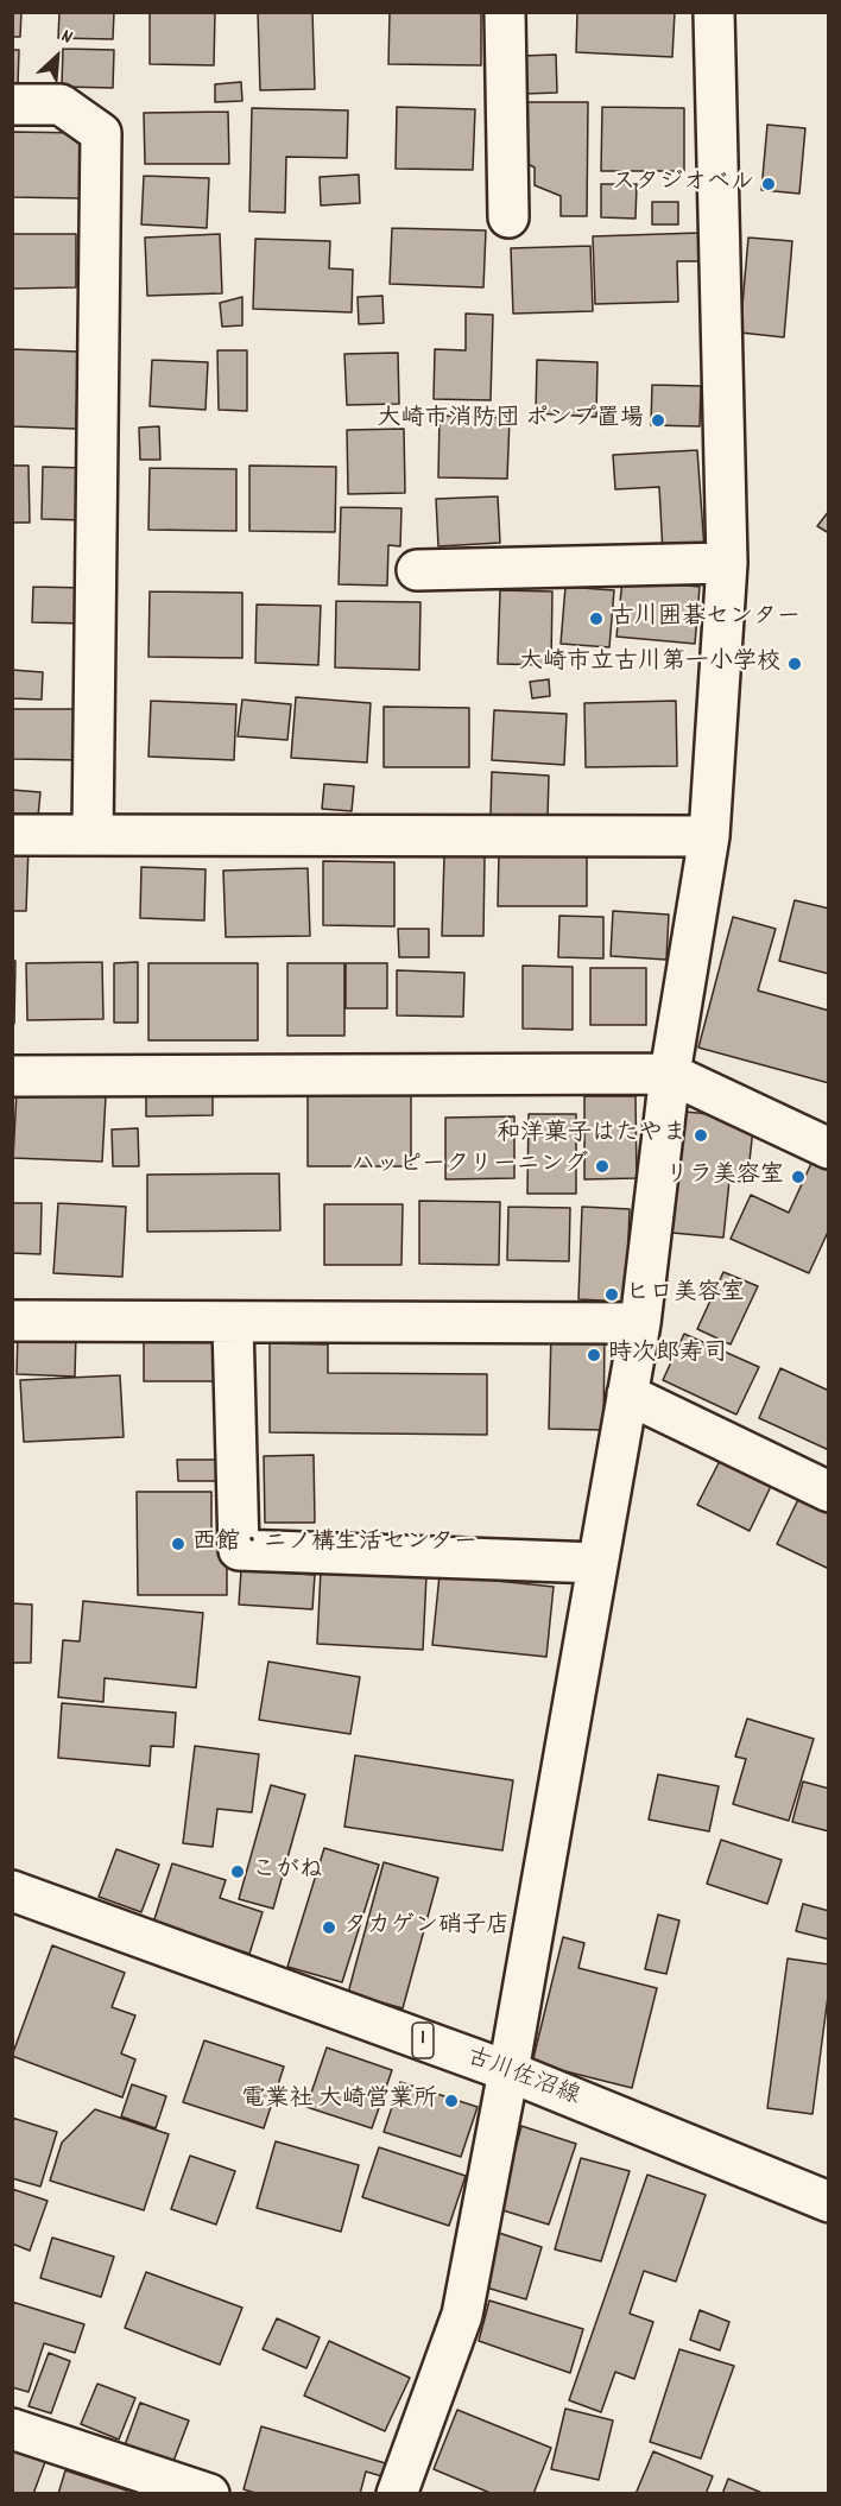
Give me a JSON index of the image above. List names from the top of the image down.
{
  "streets": {
    "street": ["1", "古川佐沼線"]
  },
  "places": [
    "スタジオベル",
    "大崎市消防団 ポンプ置場",
    "古川囲碁センター",
    "大崎市立古川第一小学校",
    "和洋菓子はたやま",
    "ハッピークリーニング",
    "リラ美容室",
    "ヒロ美容室",
    "時次郎寿司",
    "西館・ニノ構生活センター",
    "こがね",
    "タカゲン硝子店",
    "電業社 大崎営業所"
  ],
  "north": "top right"
}
